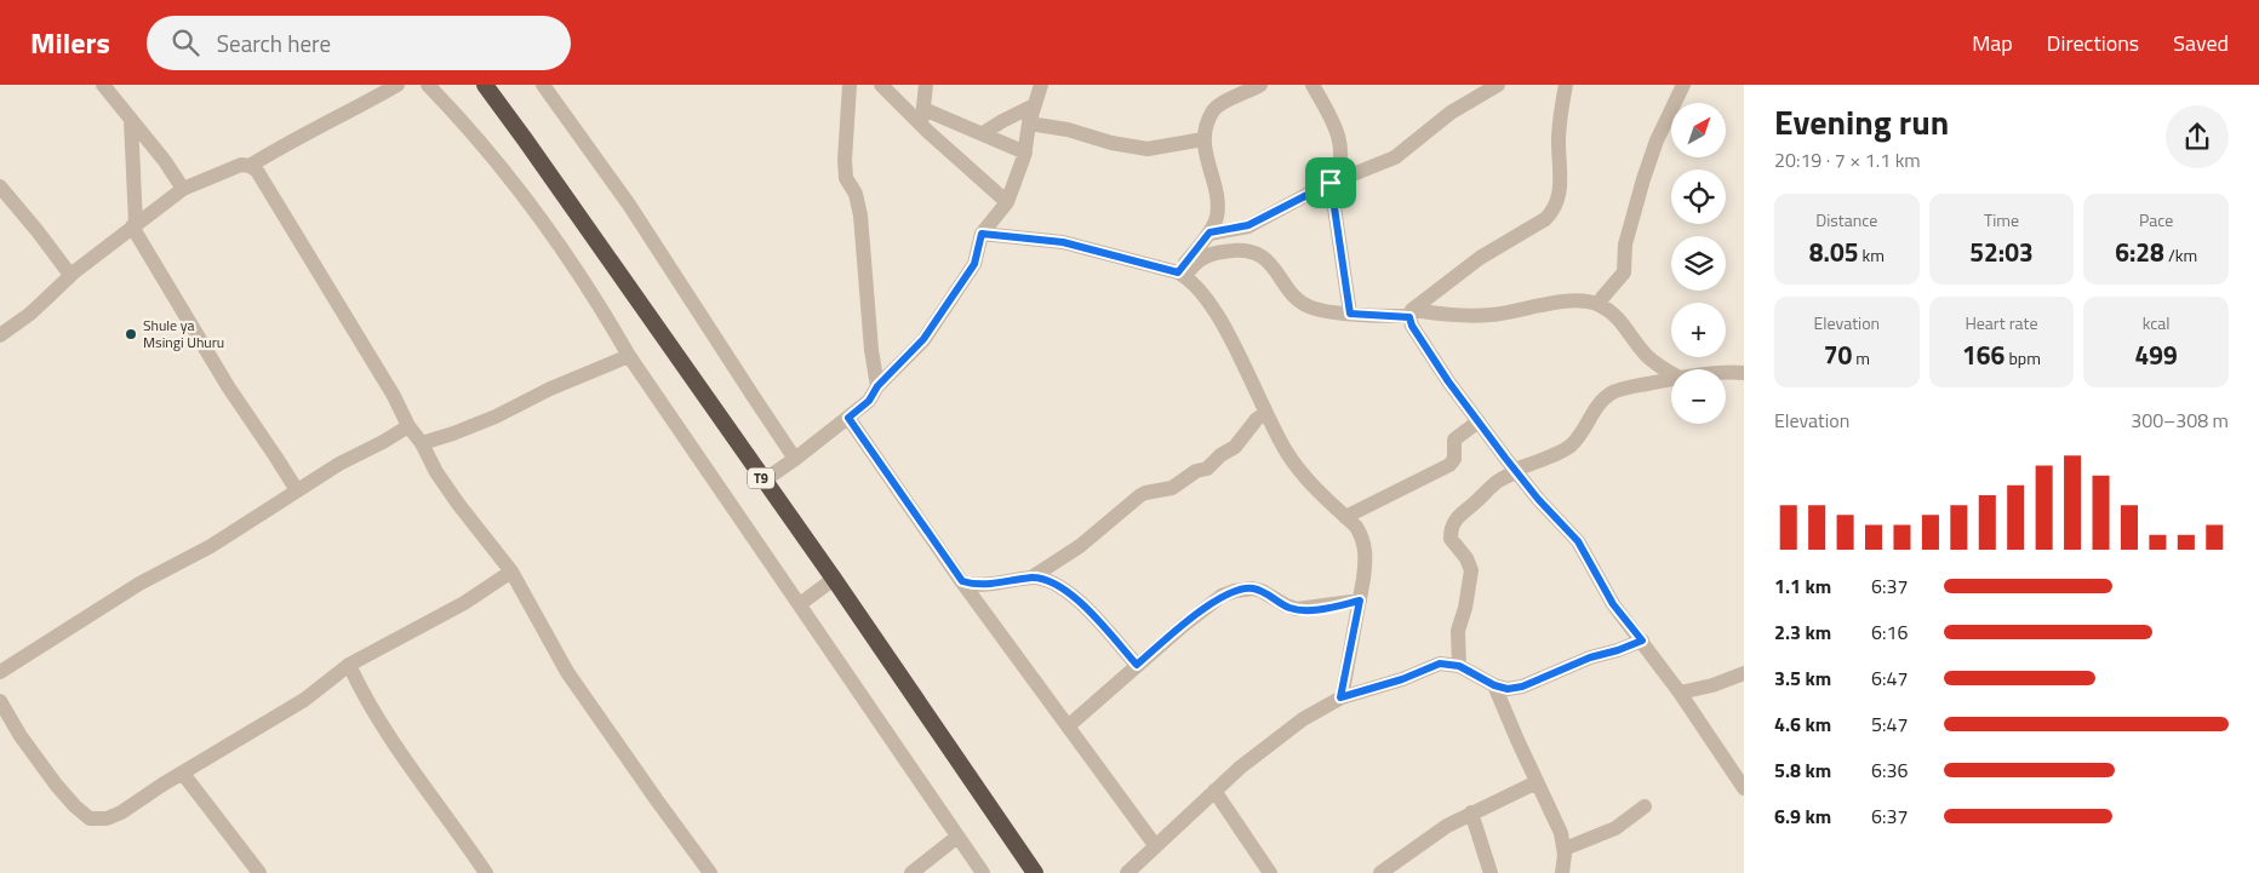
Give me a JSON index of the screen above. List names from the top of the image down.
{
  "streets": {
    "highway": ["T9"]
  },
  "places": ["Shule ya Msingi Uhuru"],
  "north": "top right",
  "page": {
    "header": "Milers",
    "search": "Search here",
    "nav": ["Map", "Directions", "Saved"],
    "heading": ["Evening run", "20:19 · 7 × 1.1 km"],
    "map_buttons": ["+", "−"],
    "stats": [
      ["Distance", "8.05 km"],
      ["Time", "52:03"],
      ["Pace", "6:28 /km"],
      ["Elevation", "70 m"],
      ["Heart rate", "166 bpm"],
      ["kcal", "499"]
    ],
    "chart": ["Elevation", "300–308 m"],
    "list": [
      {
        "name": "1.1 km",
        "note": "6:37"
      },
      {
        "name": "2.3 km",
        "note": "6:16"
      },
      {
        "name": "3.5 km",
        "note": "6:47"
      },
      {
        "name": "4.6 km",
        "note": "5:47"
      },
      {
        "name": "5.8 km",
        "note": "6:36"
      },
      {
        "name": "6.9 km",
        "note": "6:37"
      }
    ]
  }
}
